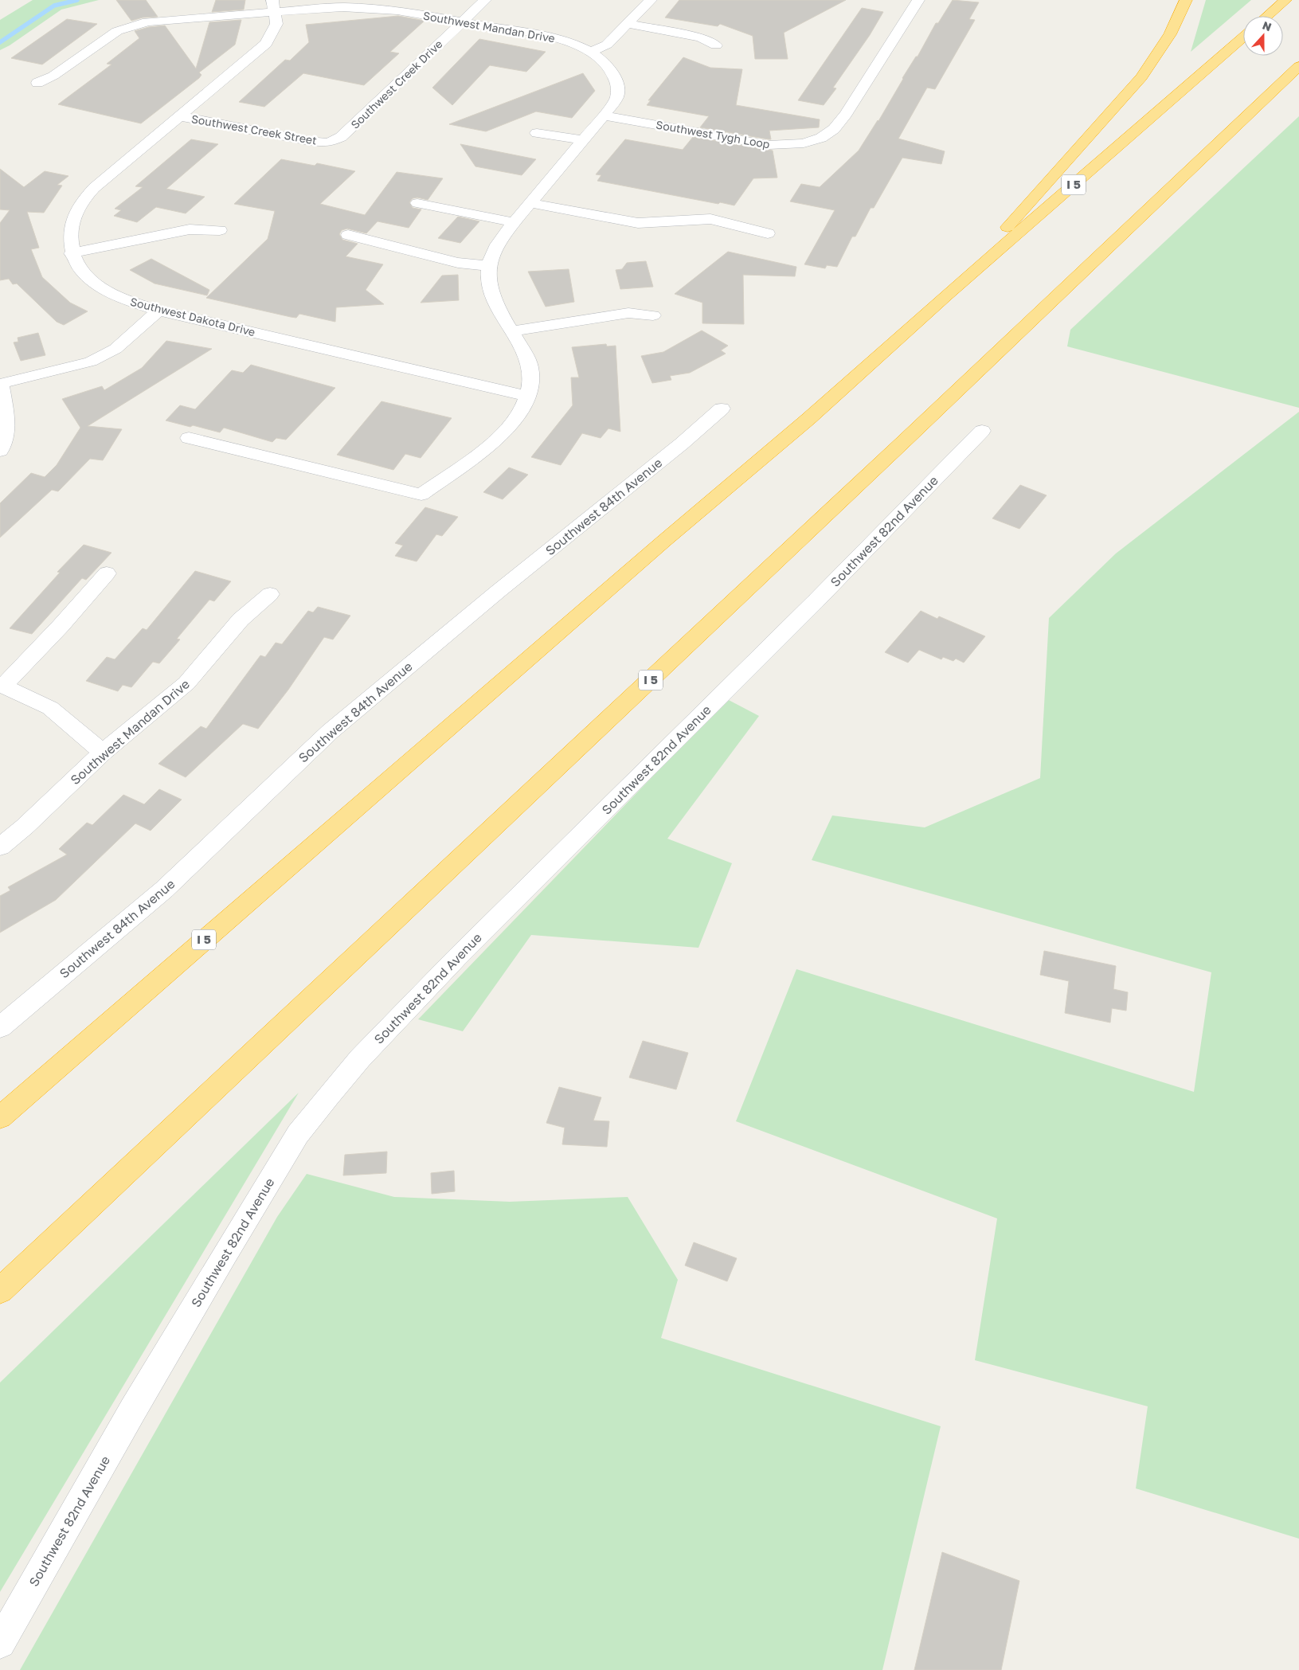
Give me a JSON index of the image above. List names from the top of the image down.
{
  "streets": {
    "highway": ["I 5"],
    "street": [
      "Southwest Mandan Drive",
      "Southwest Creek Drive",
      "Southwest Creek Street",
      "Southwest Tygh Loop",
      "Southwest Dakota Drive",
      "Southwest 84th Avenue",
      "Southwest 82nd Avenue"
    ]
  },
  "crossings": [
    ["Southwest Mandan Drive", "Southwest Creek Drive"],
    ["Southwest Mandan Drive", "Southwest Tygh Loop"],
    ["Southwest Mandan Drive", "Southwest Dakota Drive"],
    ["Southwest Creek Drive", "Southwest Creek Street"],
    ["Southwest Creek Street", "Southwest Dakota Drive"]
  ],
  "north": "top"
}
